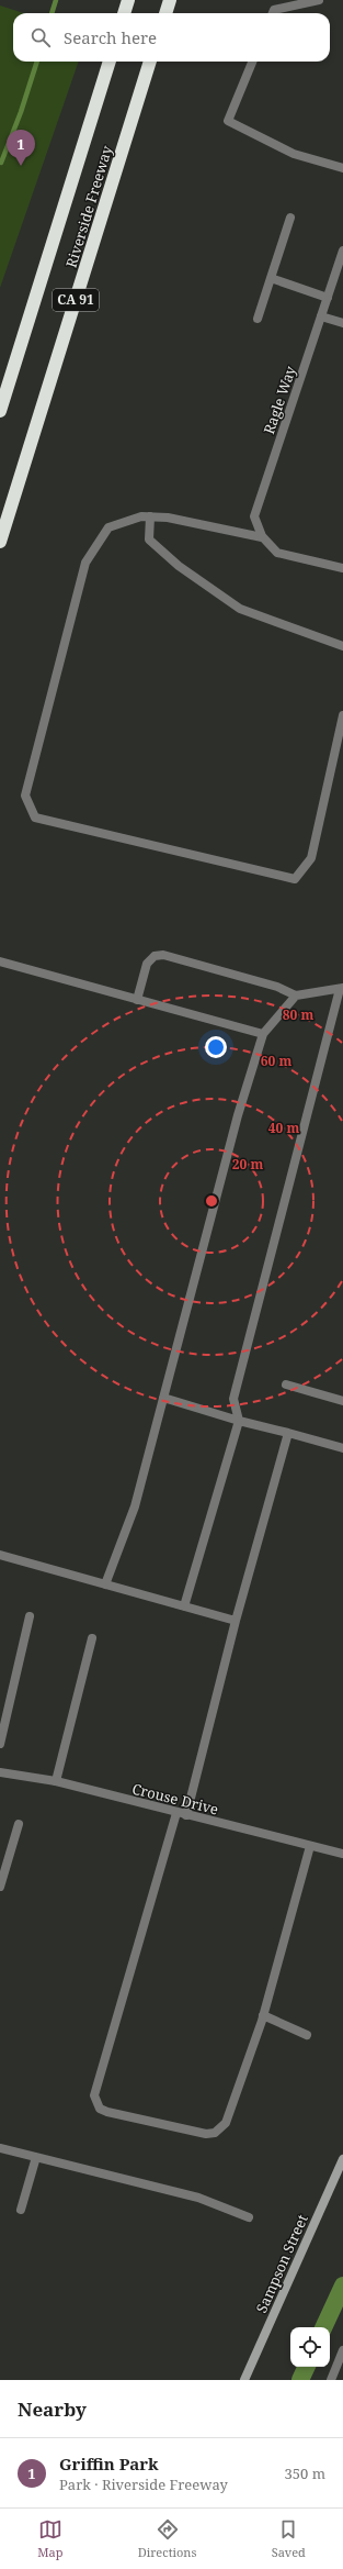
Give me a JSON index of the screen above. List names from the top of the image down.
{
  "streets": {
    "highway": ["Riverside Freeway", "CA 91"],
    "street": ["Ragle Way", "Crouse Drive", "Sampson Street"]
  },
  "page": {
    "search": "Search here",
    "pins": "1",
    "heading": "Nearby",
    "list": [
      {
        "mark": "1",
        "name": "Griffin Park",
        "note": "Park · Riverside Freeway",
        "value": "350 m"
      }
    ],
    "nav": ["Map", "Directions", "Saved"]
  },
  "rings": [
    "80 m",
    "60 m",
    "40 m",
    "20 m"
  ]
}
